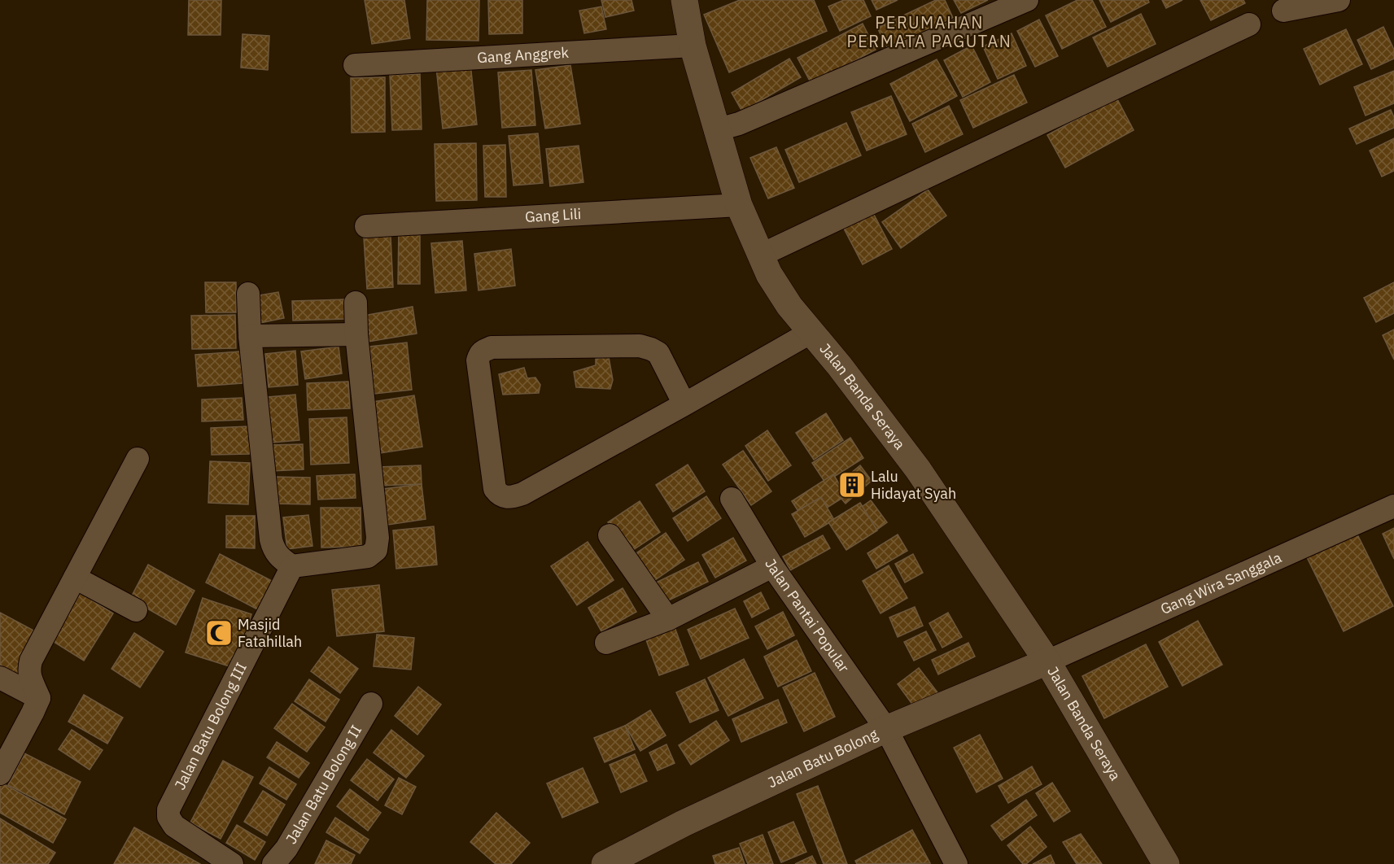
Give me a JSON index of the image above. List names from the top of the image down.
{
  "streets": {
    "street": [
      "Gang Anggrek",
      "Gang Lili",
      "Jalan Banda Seraya",
      "Gang Wira Sanggala",
      "Jalan Pantai Popular",
      "Jalan Batu Bolong III",
      "Jalan Batu Bolong",
      "Jalan Batu Bolong II"
    ]
  },
  "crossings": [
    ["Gang Anggrek", "Jalan Banda Seraya"],
    ["Gang Lili", "Jalan Banda Seraya"],
    ["Jalan Banda Seraya", "Gang Wira Sanggala"],
    ["Jalan Banda Seraya", "Jalan Batu Bolong"],
    ["Gang Wira Sanggala", "Jalan Batu Bolong"],
    ["Jalan Pantai Popular", "Jalan Batu Bolong"]
  ],
  "districts": ["PERUMAHAN PERMATA PAGUTAN"],
  "places": {
    "building": ["Lalu Hidayat Syah"],
    "mosque": ["Masjid Fatahillah"]
  }
}
